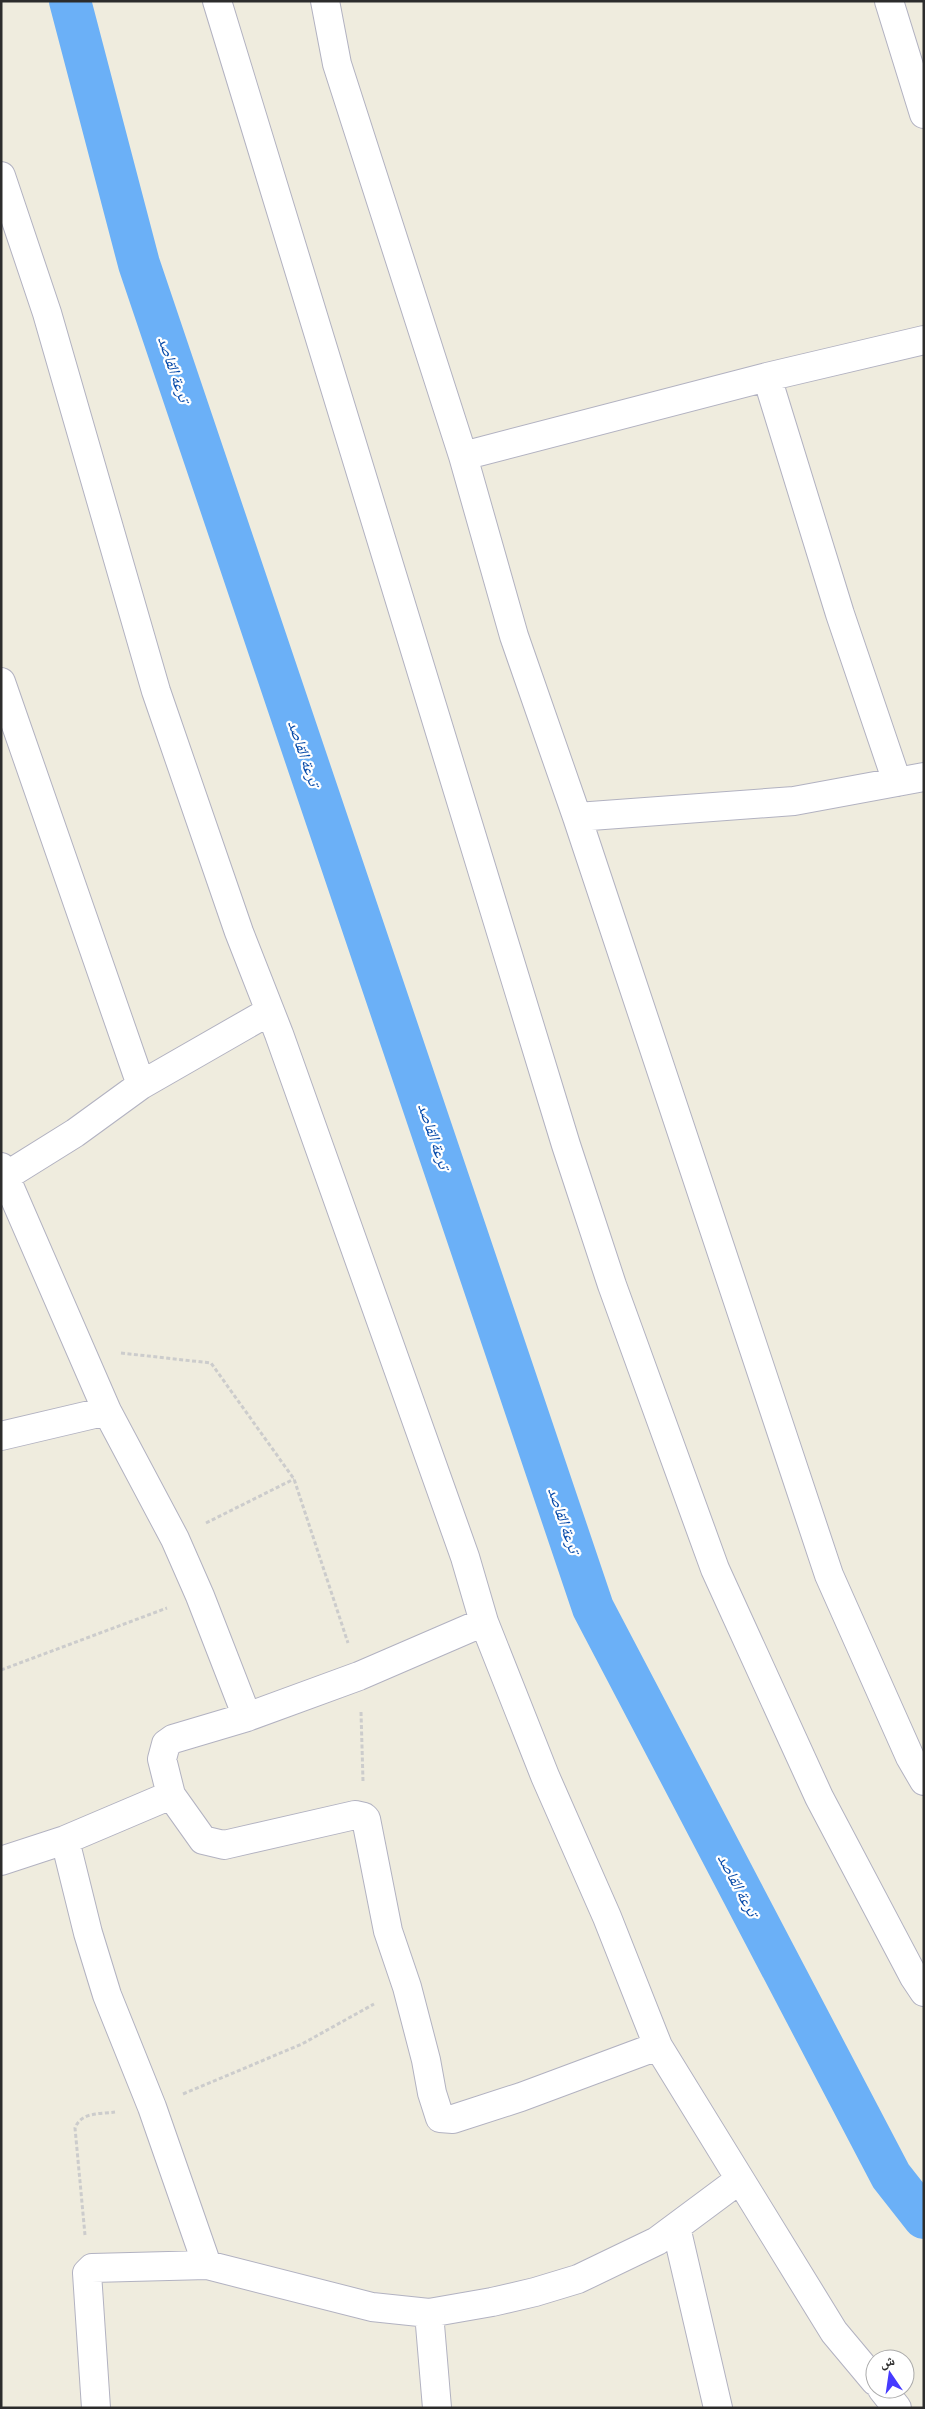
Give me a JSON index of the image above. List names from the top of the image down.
{
  "water": ["ترعة القاصد"],
  "north": "top"
}
